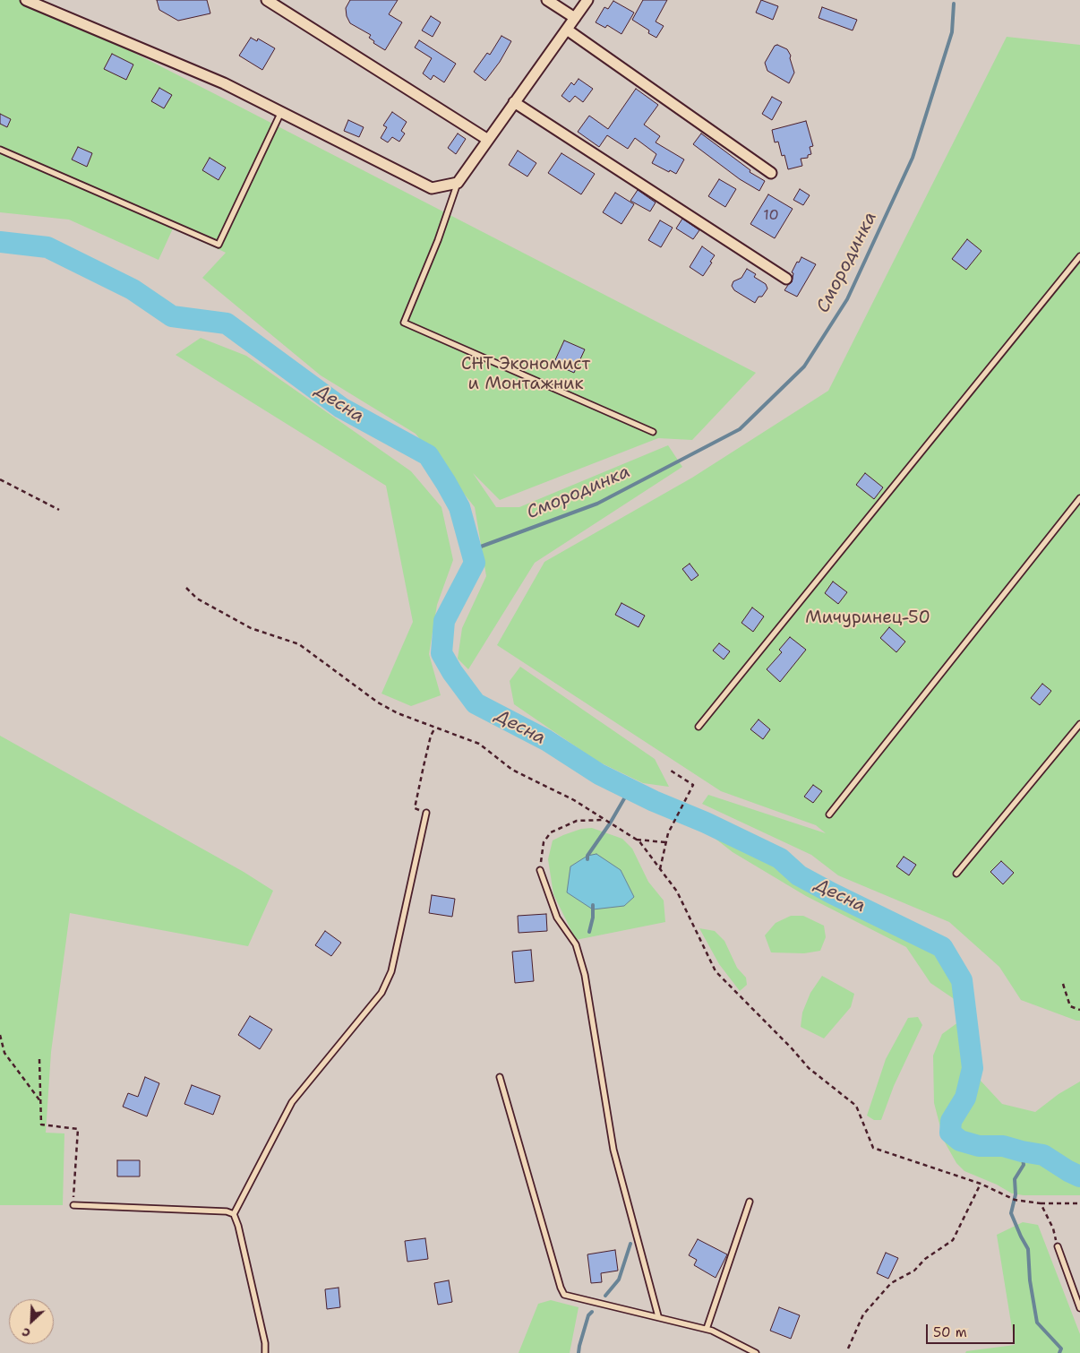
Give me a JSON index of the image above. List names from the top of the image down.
{
  "water": ["Смородинка", "Десна"],
  "parks": ["СНТ Экономист и Монтажник", "Мичуринец-50"],
  "house_numbers": ["10"],
  "scale_bar": "50 m",
  "north": "bottom left"
}
